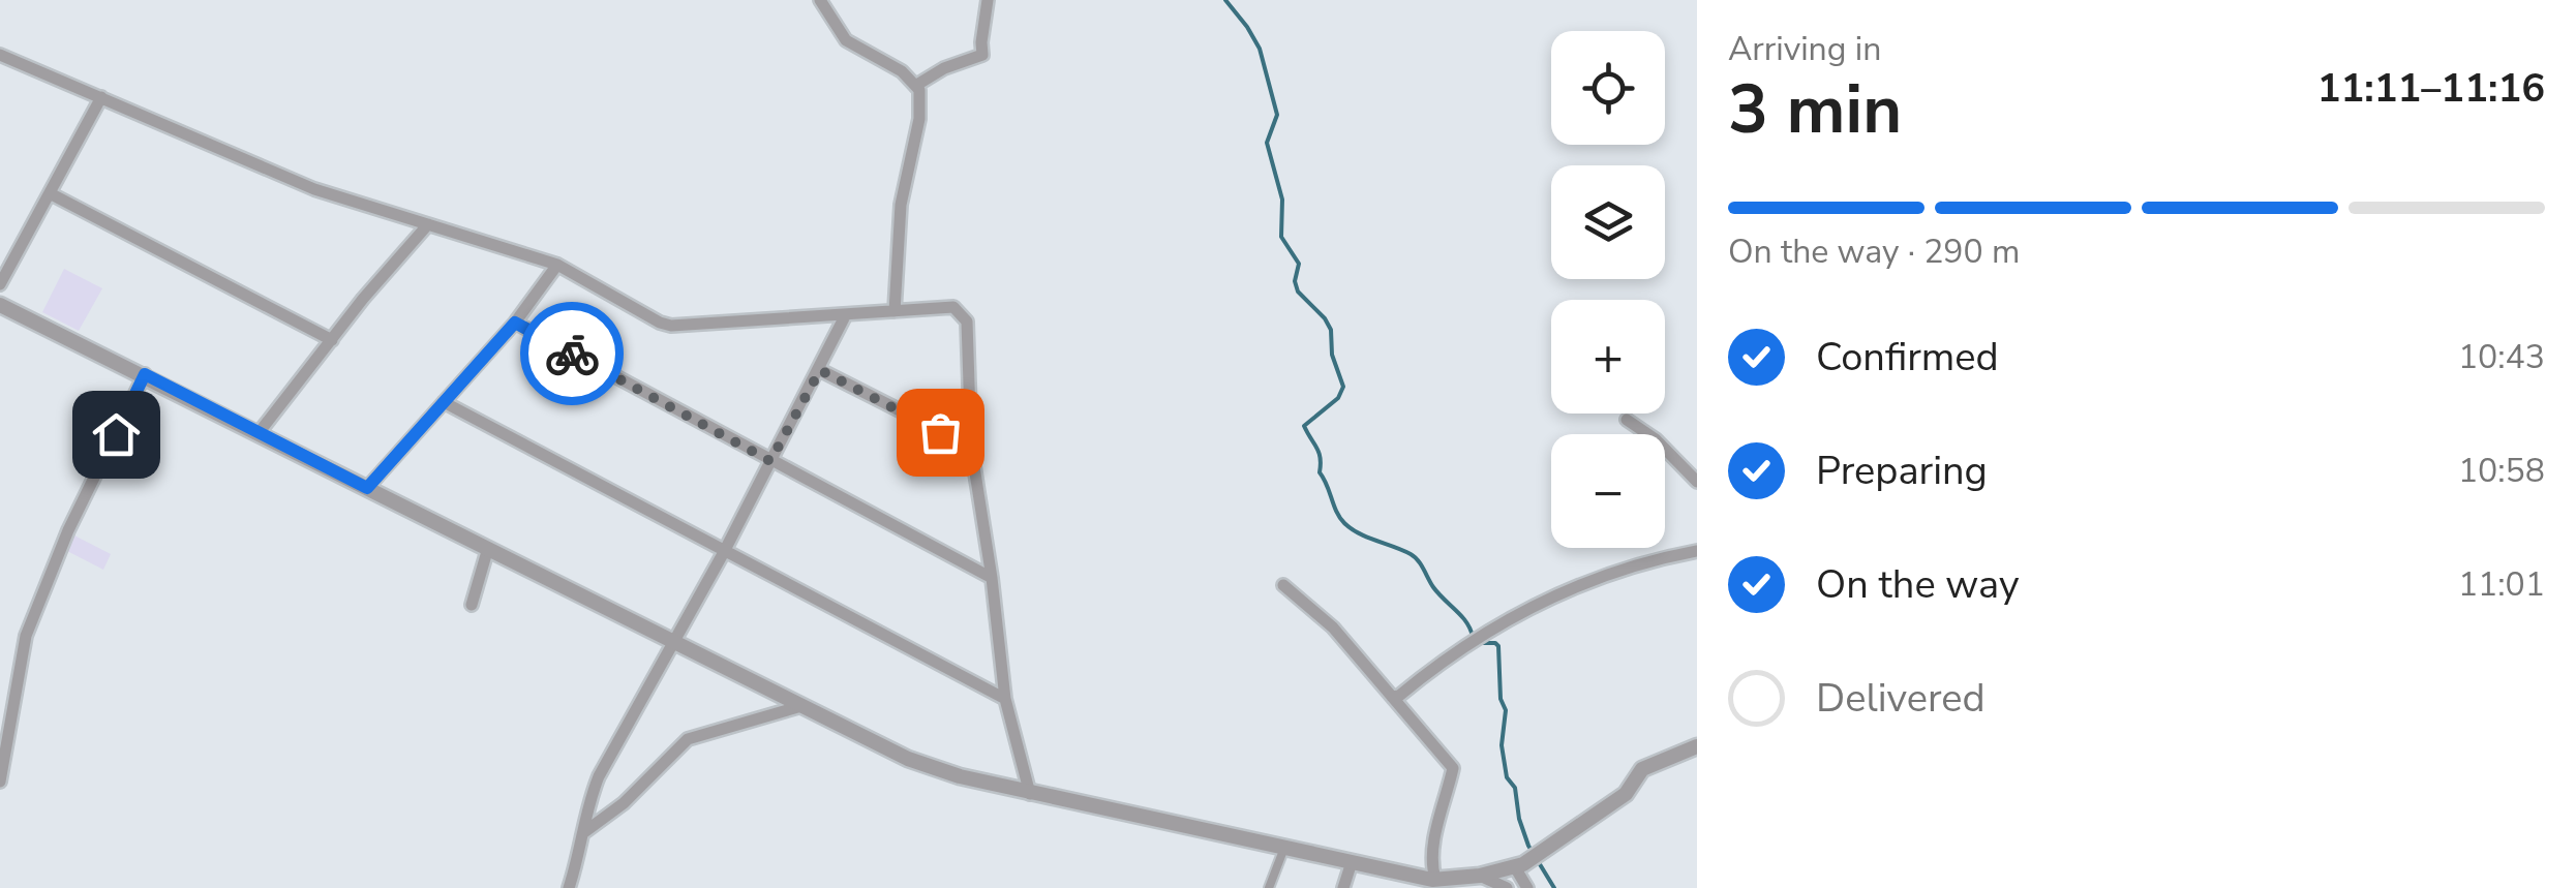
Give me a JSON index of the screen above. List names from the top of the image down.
{
  "page": {
    "heading": ["3 min", "Arriving in", "11:11–11:16"],
    "map_buttons": ["+", "−"],
    "bar": "On the way · 290 m",
    "list": [
      ["Confirmed", "10:43"],
      ["Preparing", "10:58"],
      ["On the way", "11:01"],
      "Delivered"
    ]
  }
}
